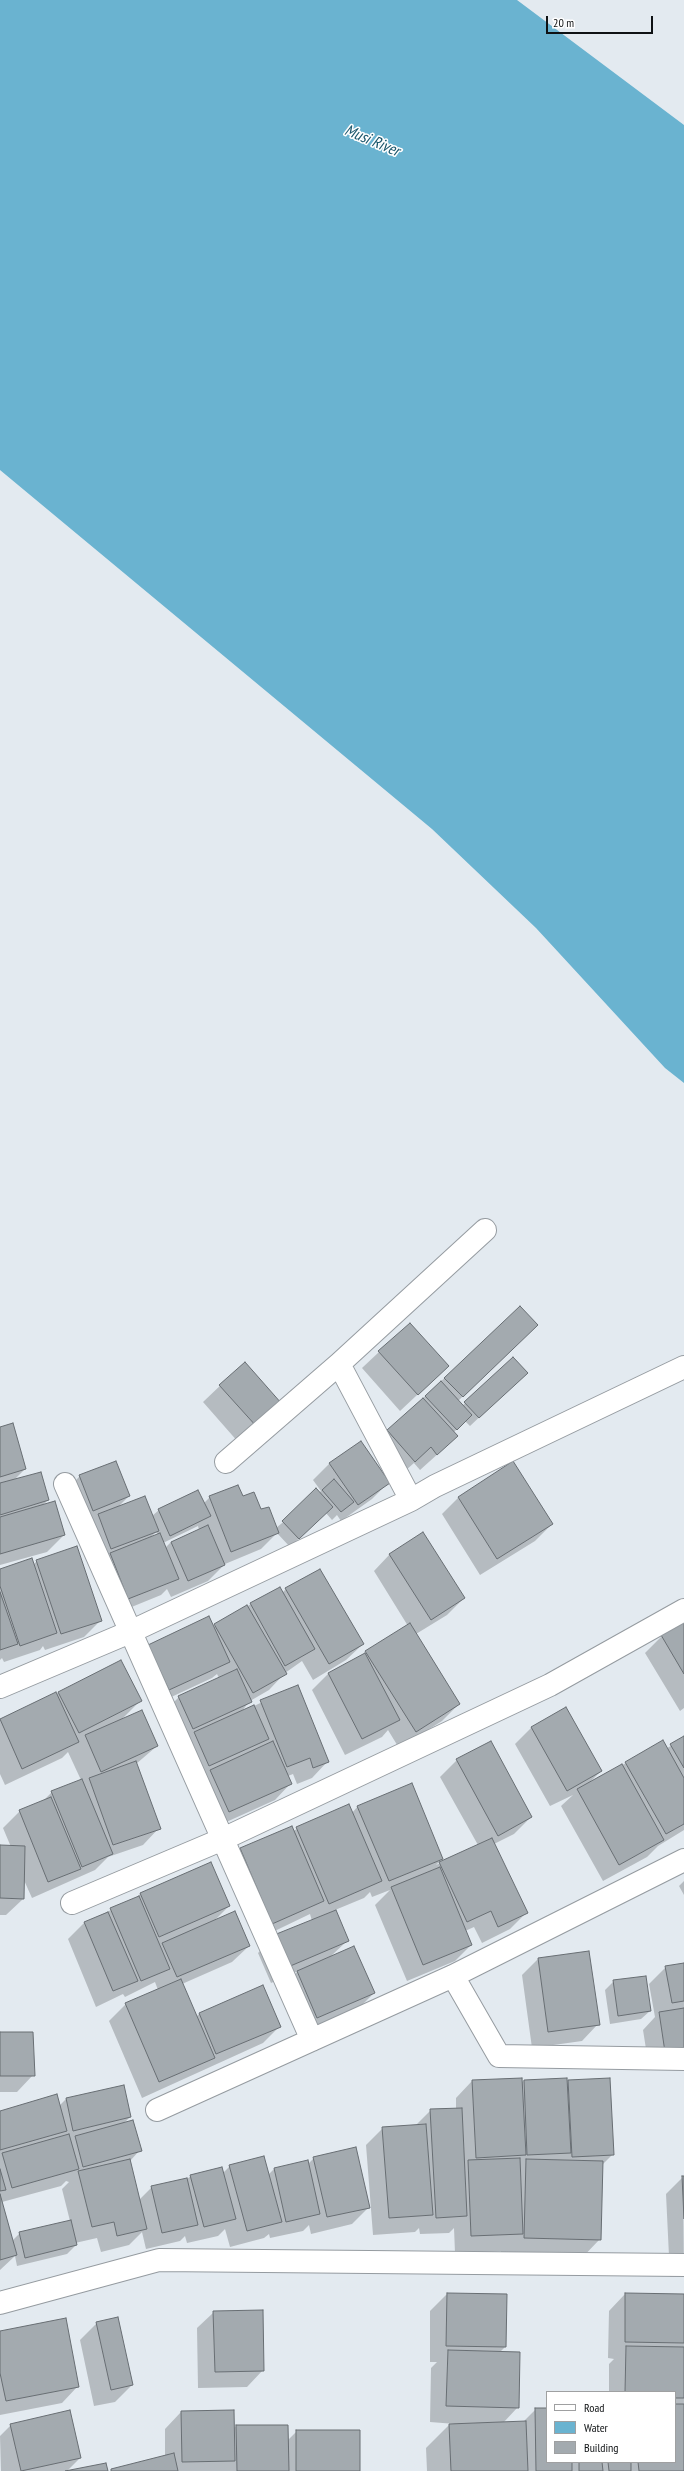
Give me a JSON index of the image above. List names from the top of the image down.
{
  "water": ["Musi River"],
  "legend": ["Road", "Water", "Building"],
  "scale_bar": "20 m"
}
